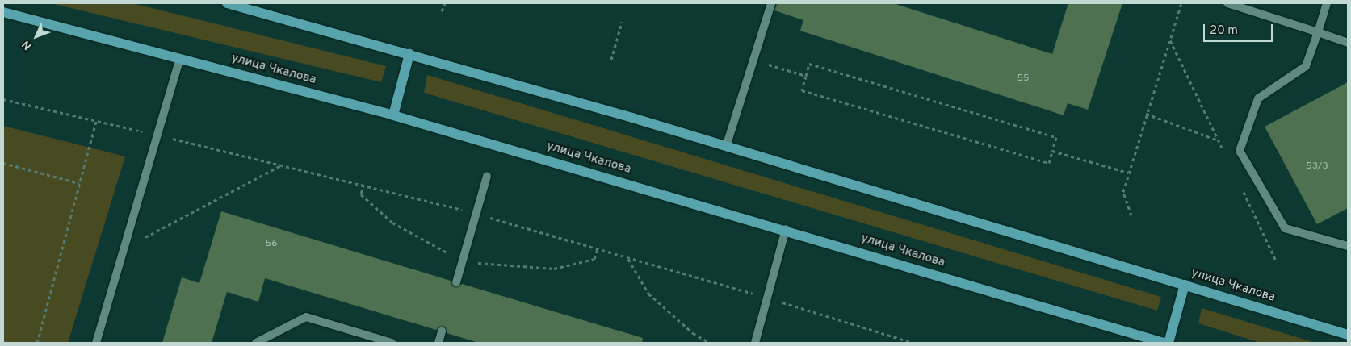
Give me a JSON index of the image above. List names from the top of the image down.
{
  "streets": {
    "main road": ["улица Чкалова"]
  },
  "house_numbers": ["55", "53/3", "56"],
  "scale_bar": "20 m",
  "north": "bottom left"
}
